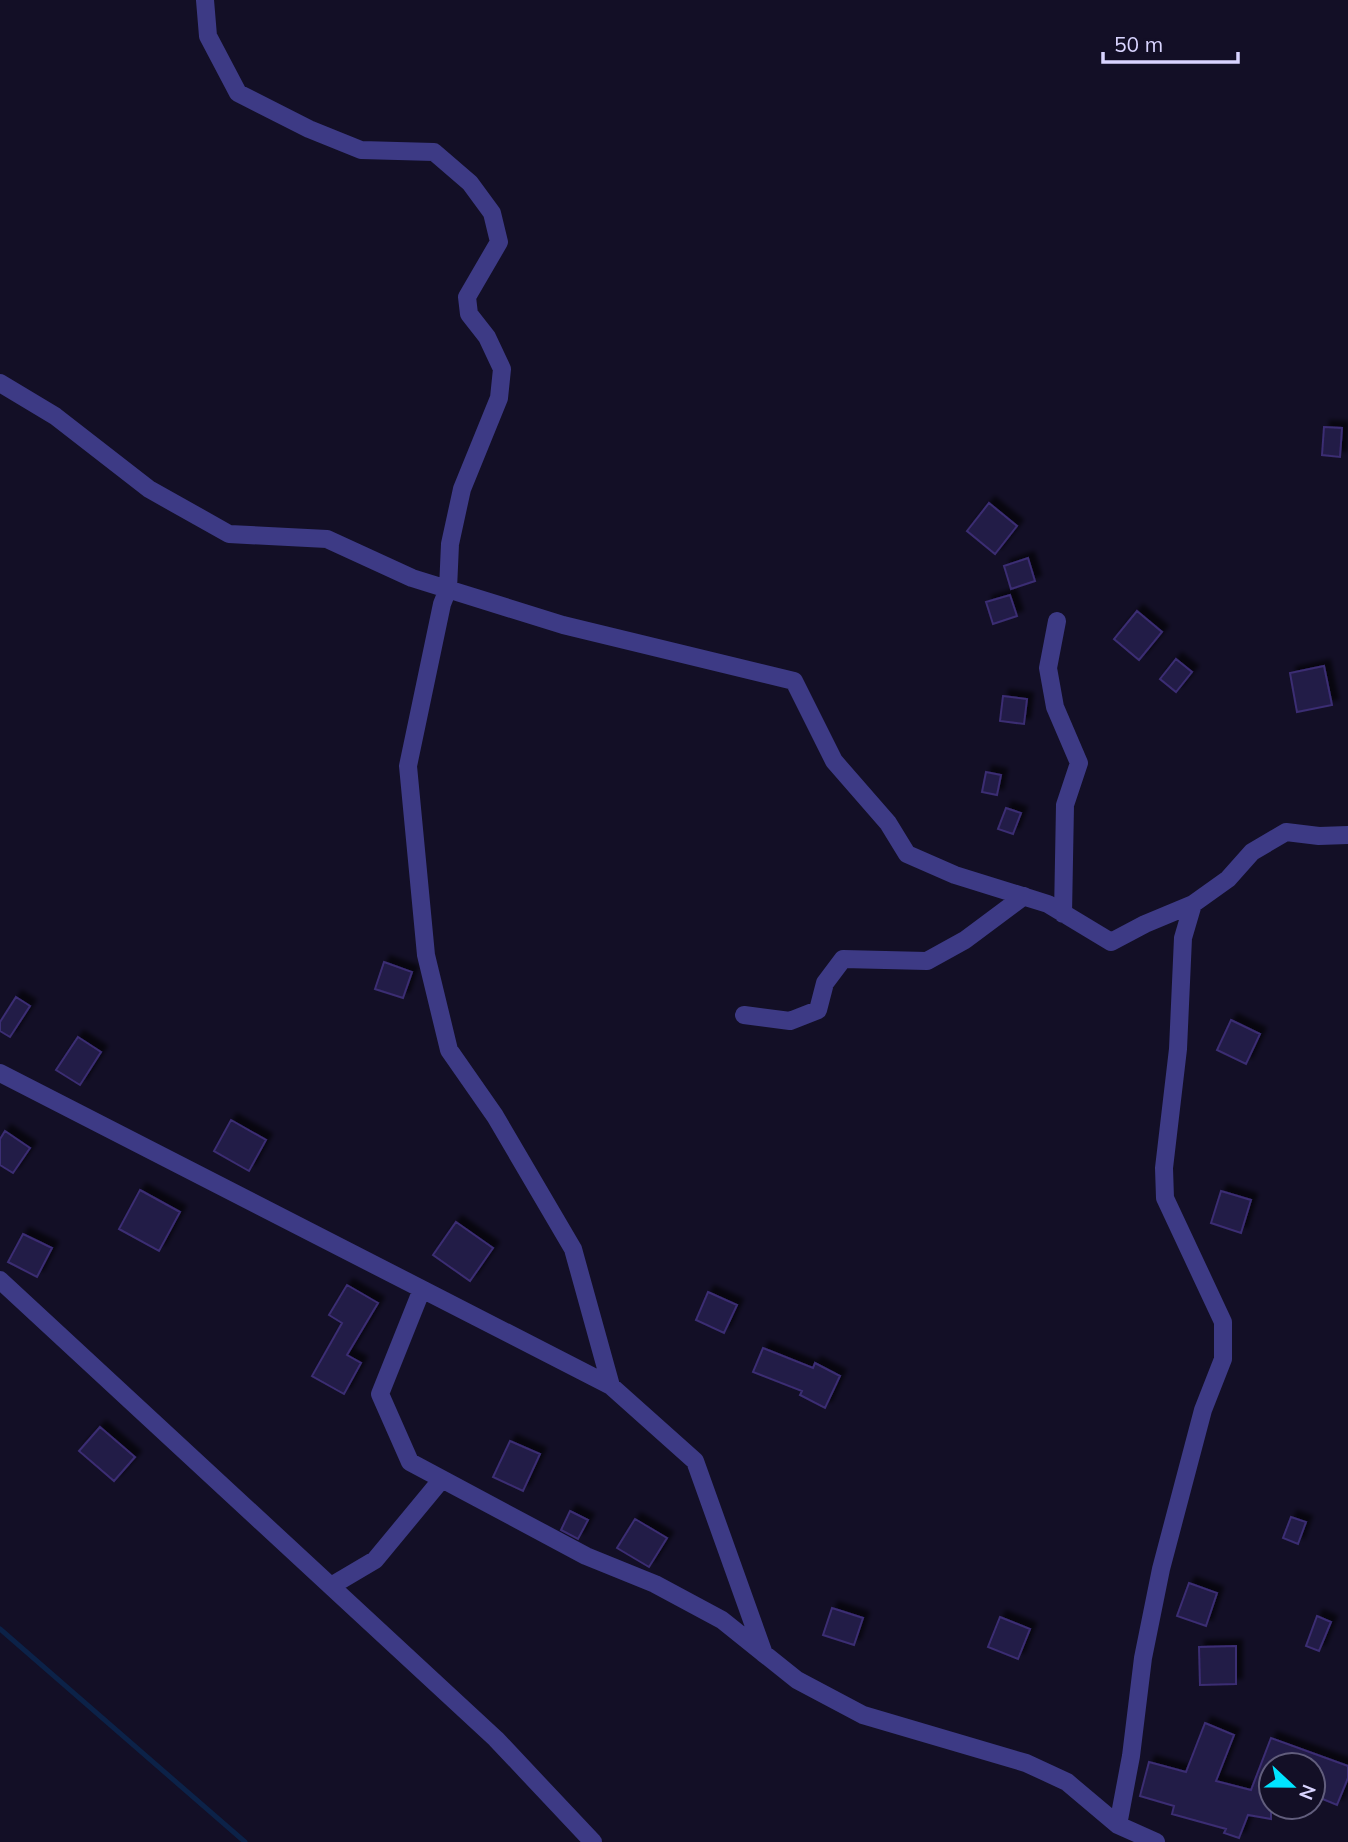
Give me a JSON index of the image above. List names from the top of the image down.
{
  "scale_bar": "50 m",
  "north": "right"
}
